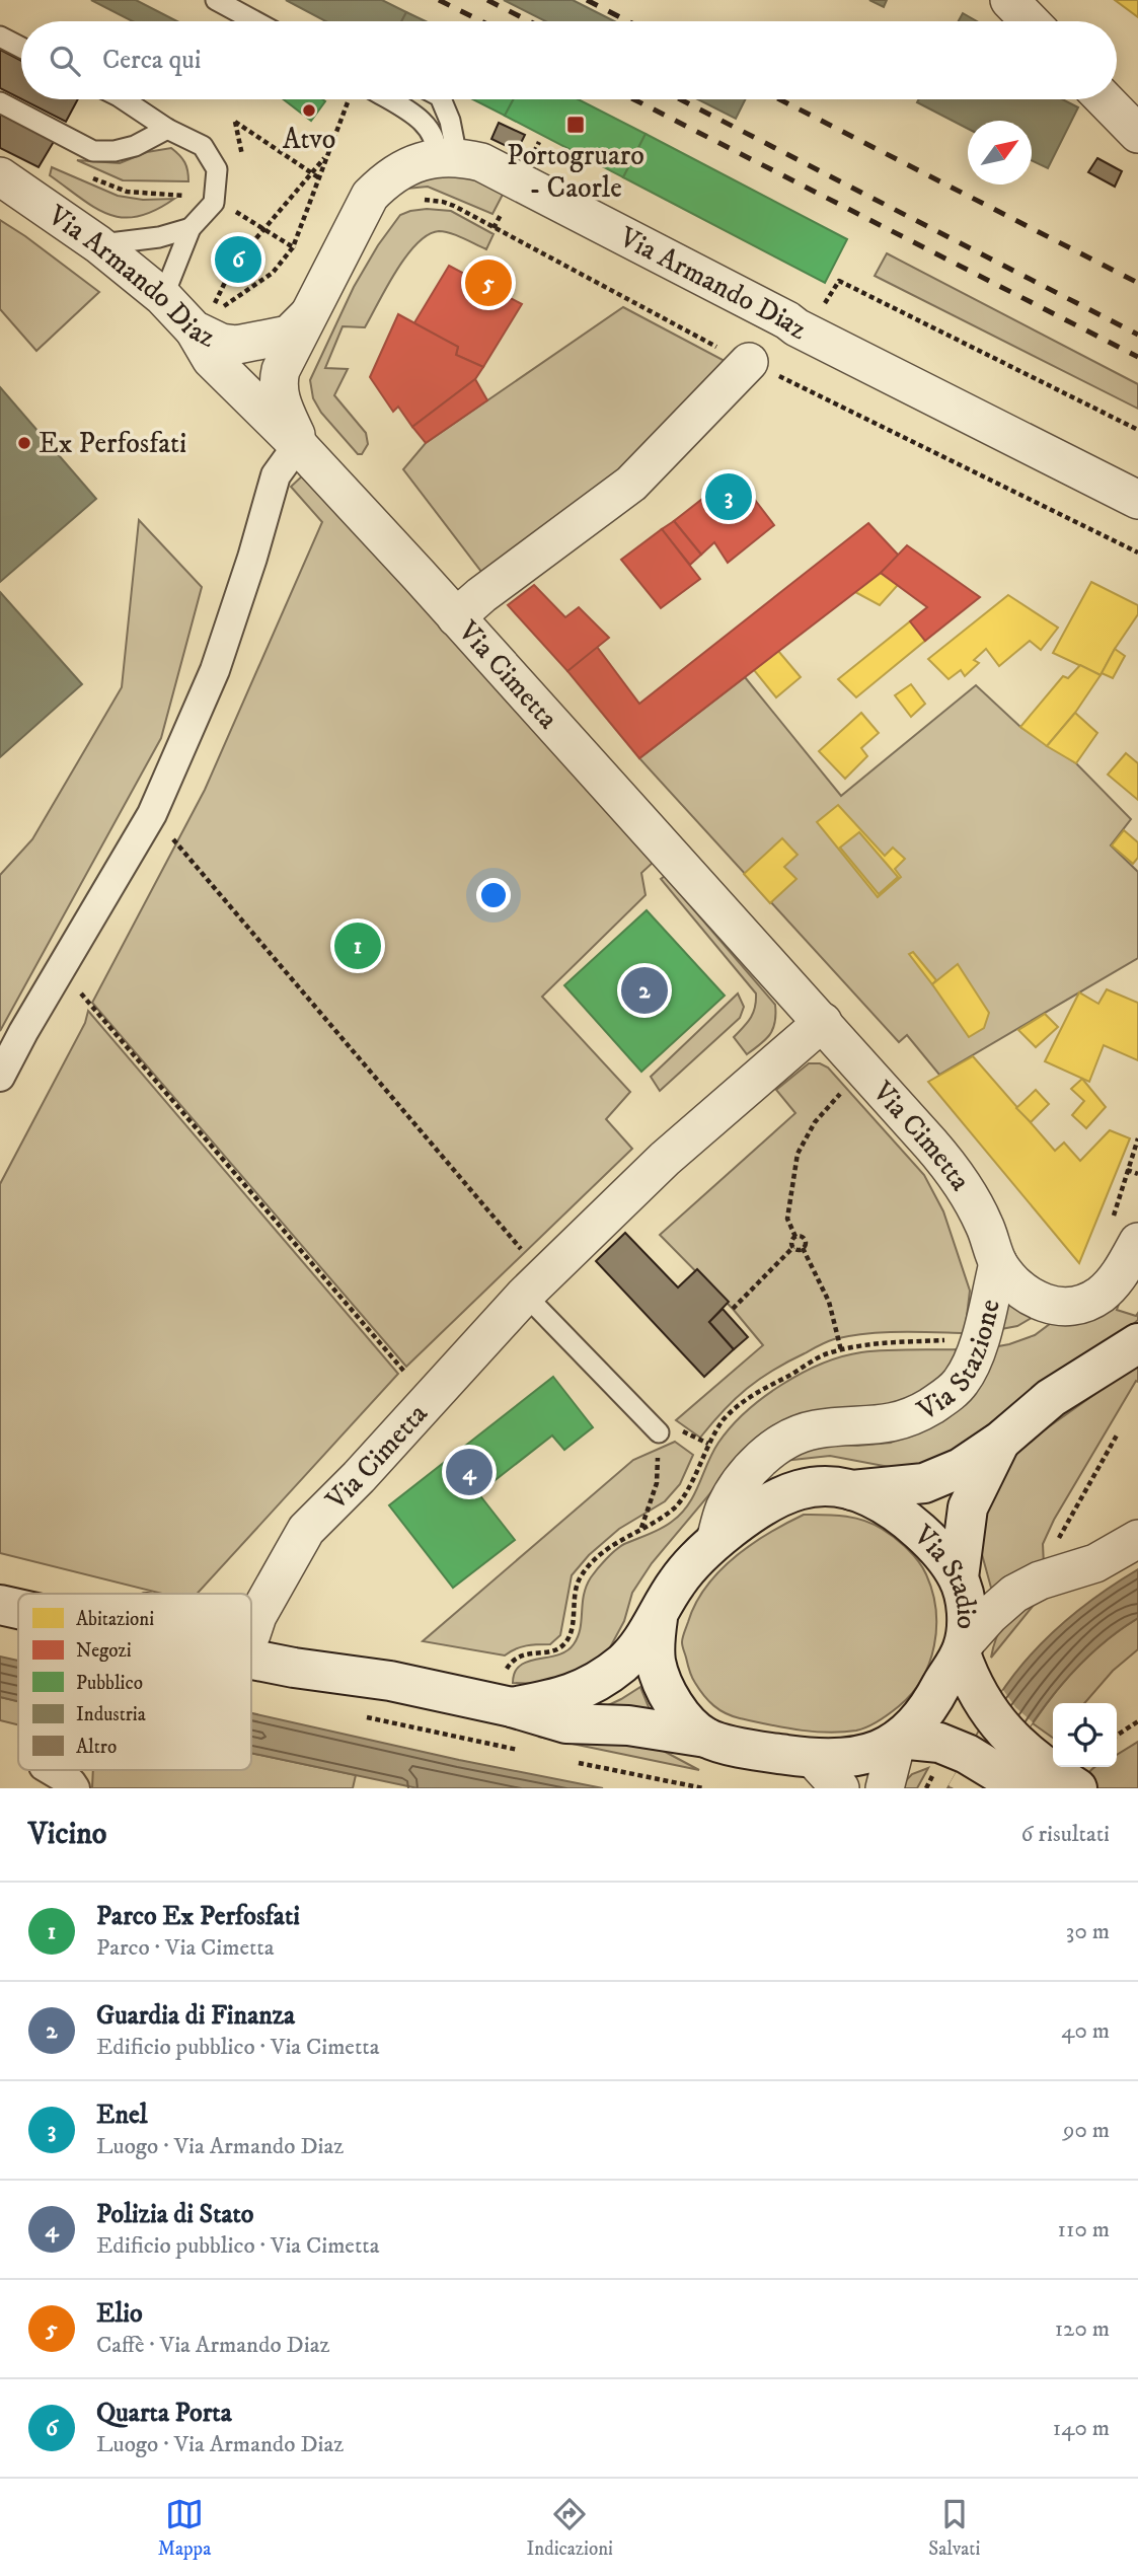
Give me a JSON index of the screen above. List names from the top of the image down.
{
  "streets": {
    "main road": ["Via Stadio"],
    "street": ["Via Armando Diaz", "Via Cimetta", "Via Stazione"]
  },
  "crossings": [
    ["Via Armando Diaz", "Via Cimetta"],
    ["Via Cimetta", "Via Stazione"],
    ["Via Cimetta", "Via Stadio"],
    ["Via Stazione", "Via Stadio"]
  ],
  "places": {
    "other": ["Atvo", "Ex Perfosfati"],
    "transit": ["Portogruaro - Caorle"]
  },
  "legend": [
    "Abitazioni",
    "Negozi",
    "Pubblico",
    "Industria",
    "Altro"
  ],
  "north": "top right",
  "page": {
    "search": "Cerca qui",
    "pins": [
      "6",
      "5",
      "3",
      "1",
      "2",
      "4"
    ],
    "heading": ["Vicino", "6 risultati"],
    "list": [
      {
        "mark": "1",
        "name": "Parco Ex Perfosfati",
        "note": "Parco · Via Cimetta",
        "value": "30 m"
      },
      {
        "mark": "2",
        "name": "Guardia di Finanza",
        "note": "Edificio pubblico · Via Cimetta",
        "value": "40 m"
      },
      {
        "mark": "3",
        "name": "Enel",
        "note": "Luogo · Via Armando Diaz",
        "value": "90 m"
      },
      {
        "mark": "4",
        "name": "Polizia di Stato",
        "note": "Edificio pubblico · Via Cimetta",
        "value": "110 m"
      },
      {
        "mark": "5",
        "name": "Elio",
        "note": "Caffè · Via Armando Diaz",
        "value": "120 m"
      },
      {
        "mark": "6",
        "name": "Quarta Porta",
        "note": "Luogo · Via Armando Diaz",
        "value": "140 m"
      }
    ],
    "nav": ["Mappa", "Indicazioni", "Salvati"]
  }
}
